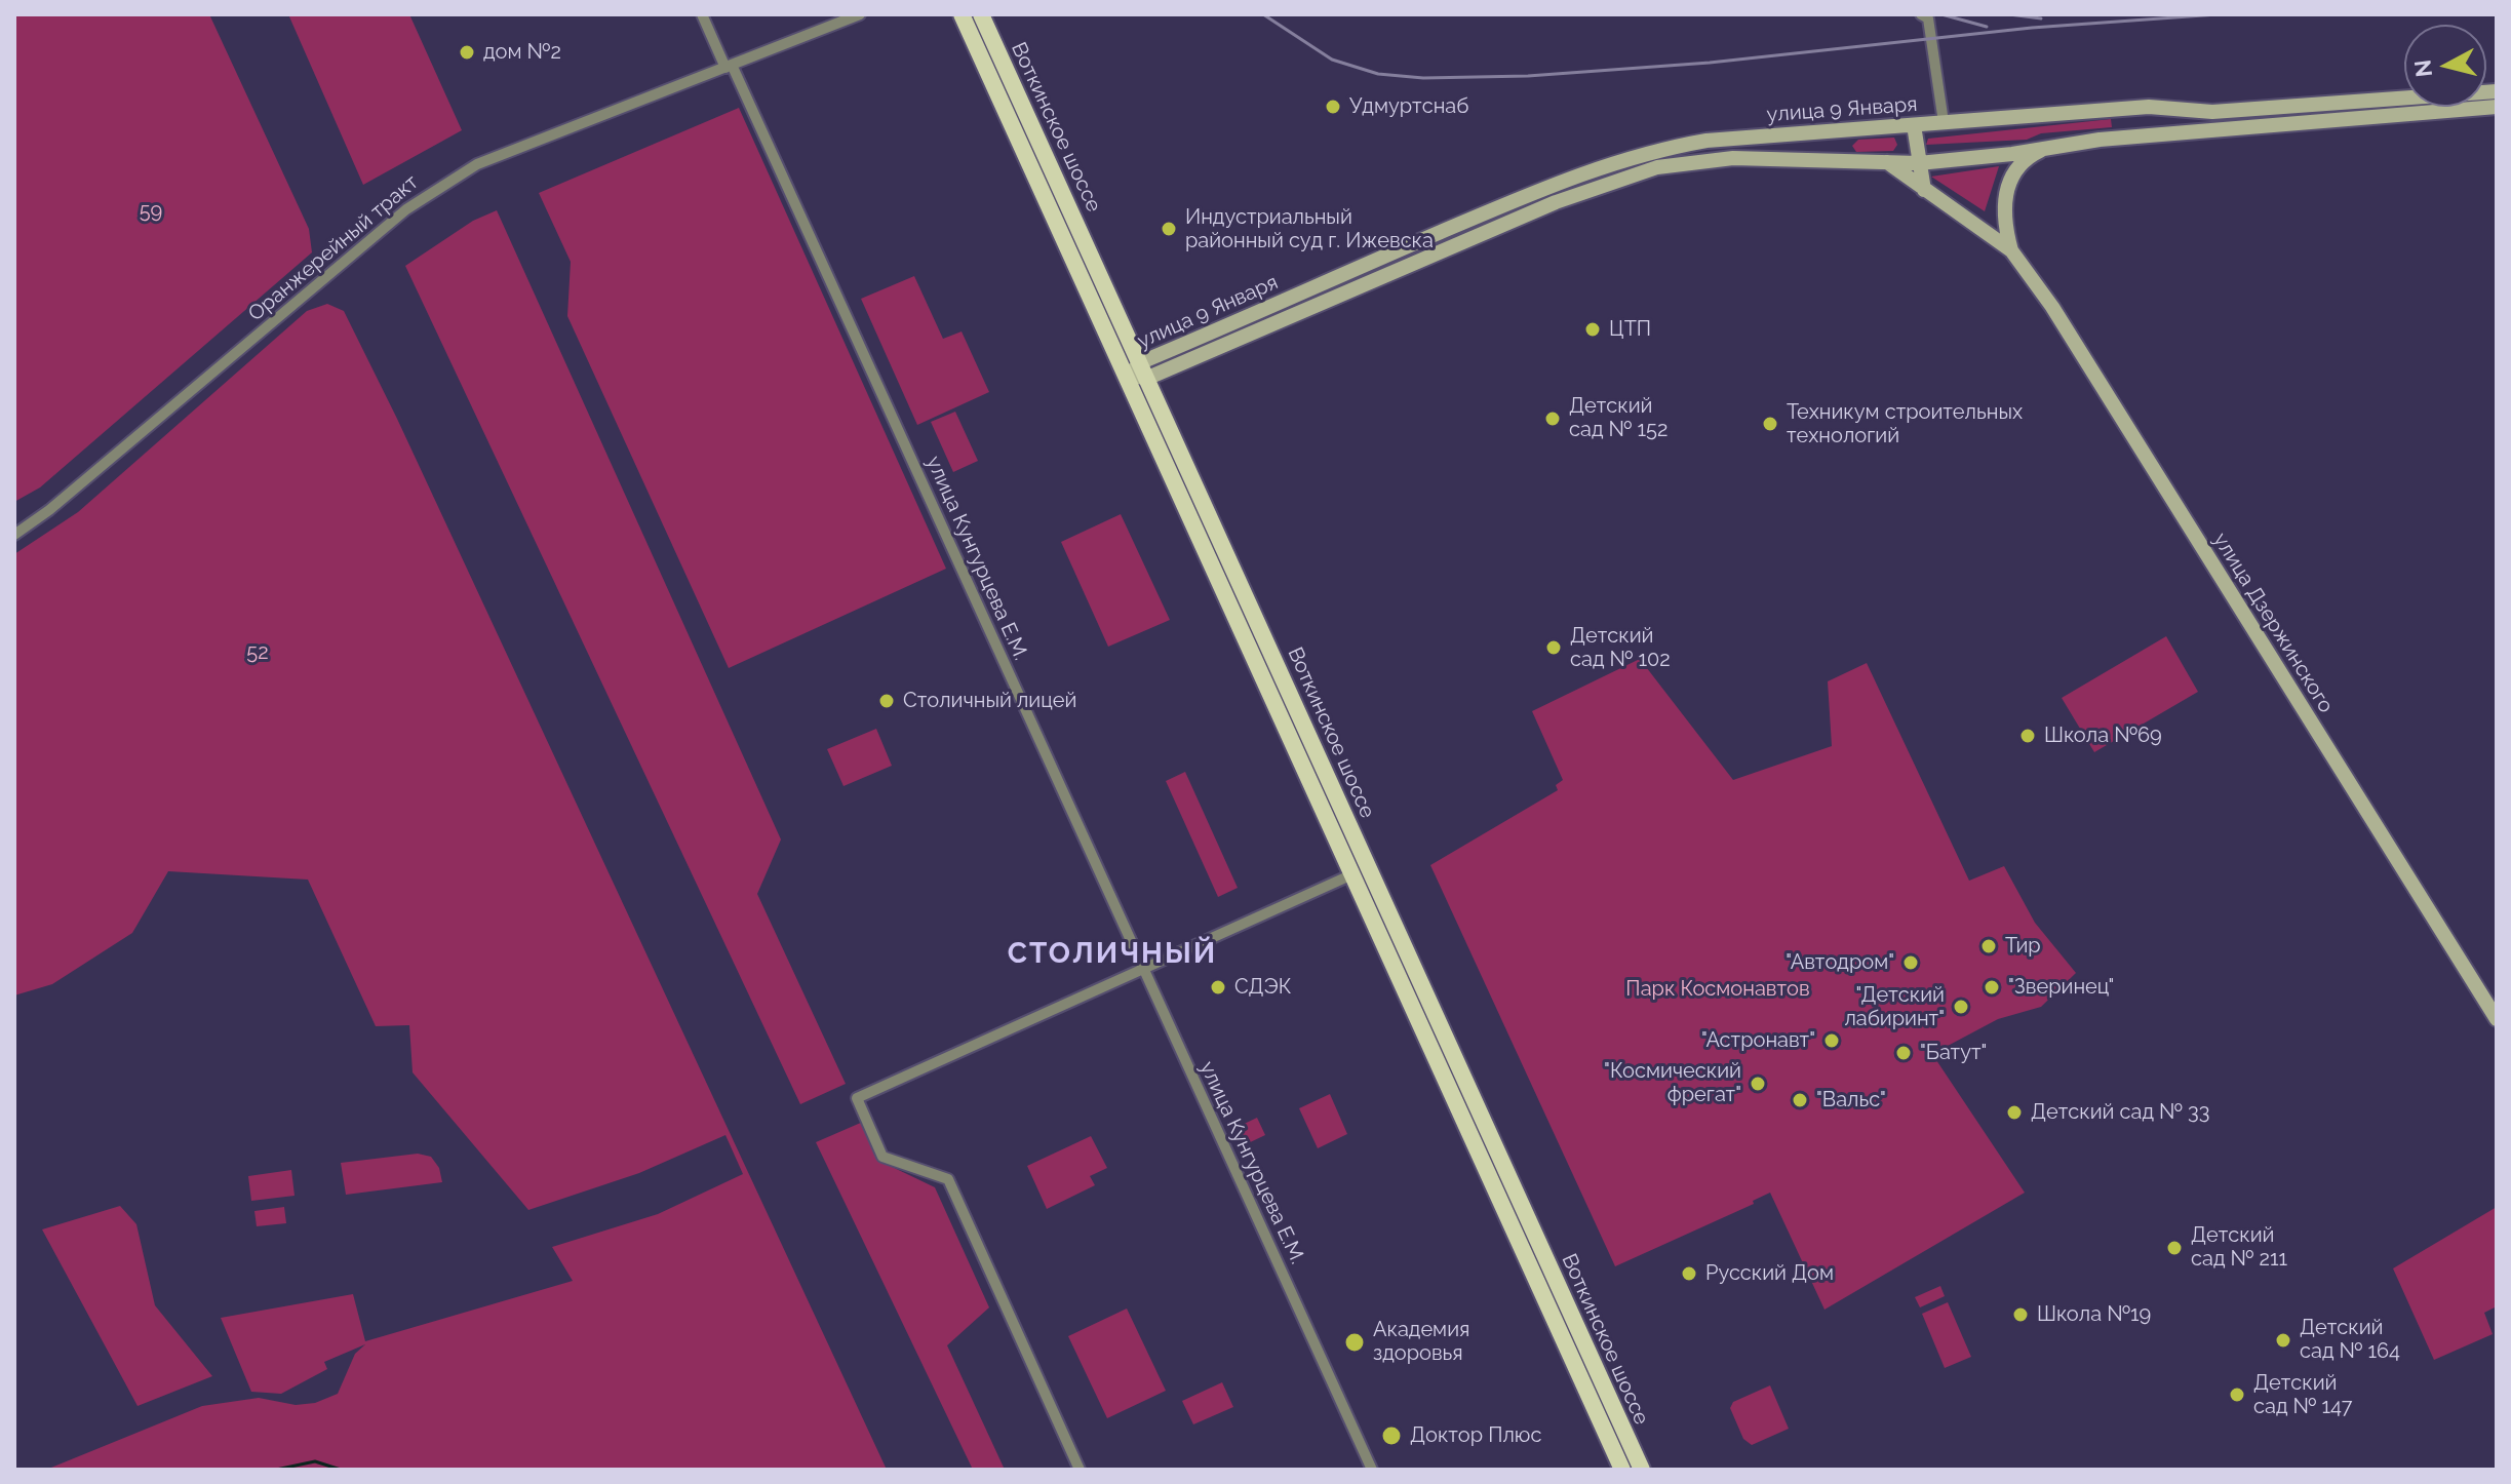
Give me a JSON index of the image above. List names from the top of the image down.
{
  "streets": {
    "main road": ["улица 9 Января", "Воткинское шоссе", "улица Дзержинского"],
    "street": ["Оранжерейный тракт", "улица Кунгурцева Е.М."]
  },
  "crossings": [
    ["улица 9 Января", "Воткинское шоссе"],
    ["улица 9 Января", "улица Дзержинского"],
    ["Оранжерейный тракт", "улица Кунгурцева Е.М."]
  ],
  "districts": ["СТОЛИЧНЫЙ"],
  "parks": ["59", "52", "Парк Космонавтов"],
  "places": [
    "дом №2",
    "Удмуртснаб",
    "Индустриальный районный суд г. Ижевска",
    "ЦТП",
    "Детский сад № 152",
    "Техникум строительных технологий",
    "Детский сад № 102",
    "Столичный лицей",
    "Школа №69",
    "Тир",
    "\"Автодром\"",
    "СДЭК",
    "\"Зверинец\"",
    "\"Детский лабиринт\"",
    "\"Астронавт\"",
    "\"Батут\"",
    "\"Космический фрегат\"",
    "\"Вальс\"",
    "Детский сад № 33",
    "Детский сад № 211",
    "Русский Дом",
    "Школа №19",
    "Детский сад № 164",
    "Академия здоровья",
    "Детский сад № 147",
    "Доктор Плюс"
  ],
  "north": "left"
}
